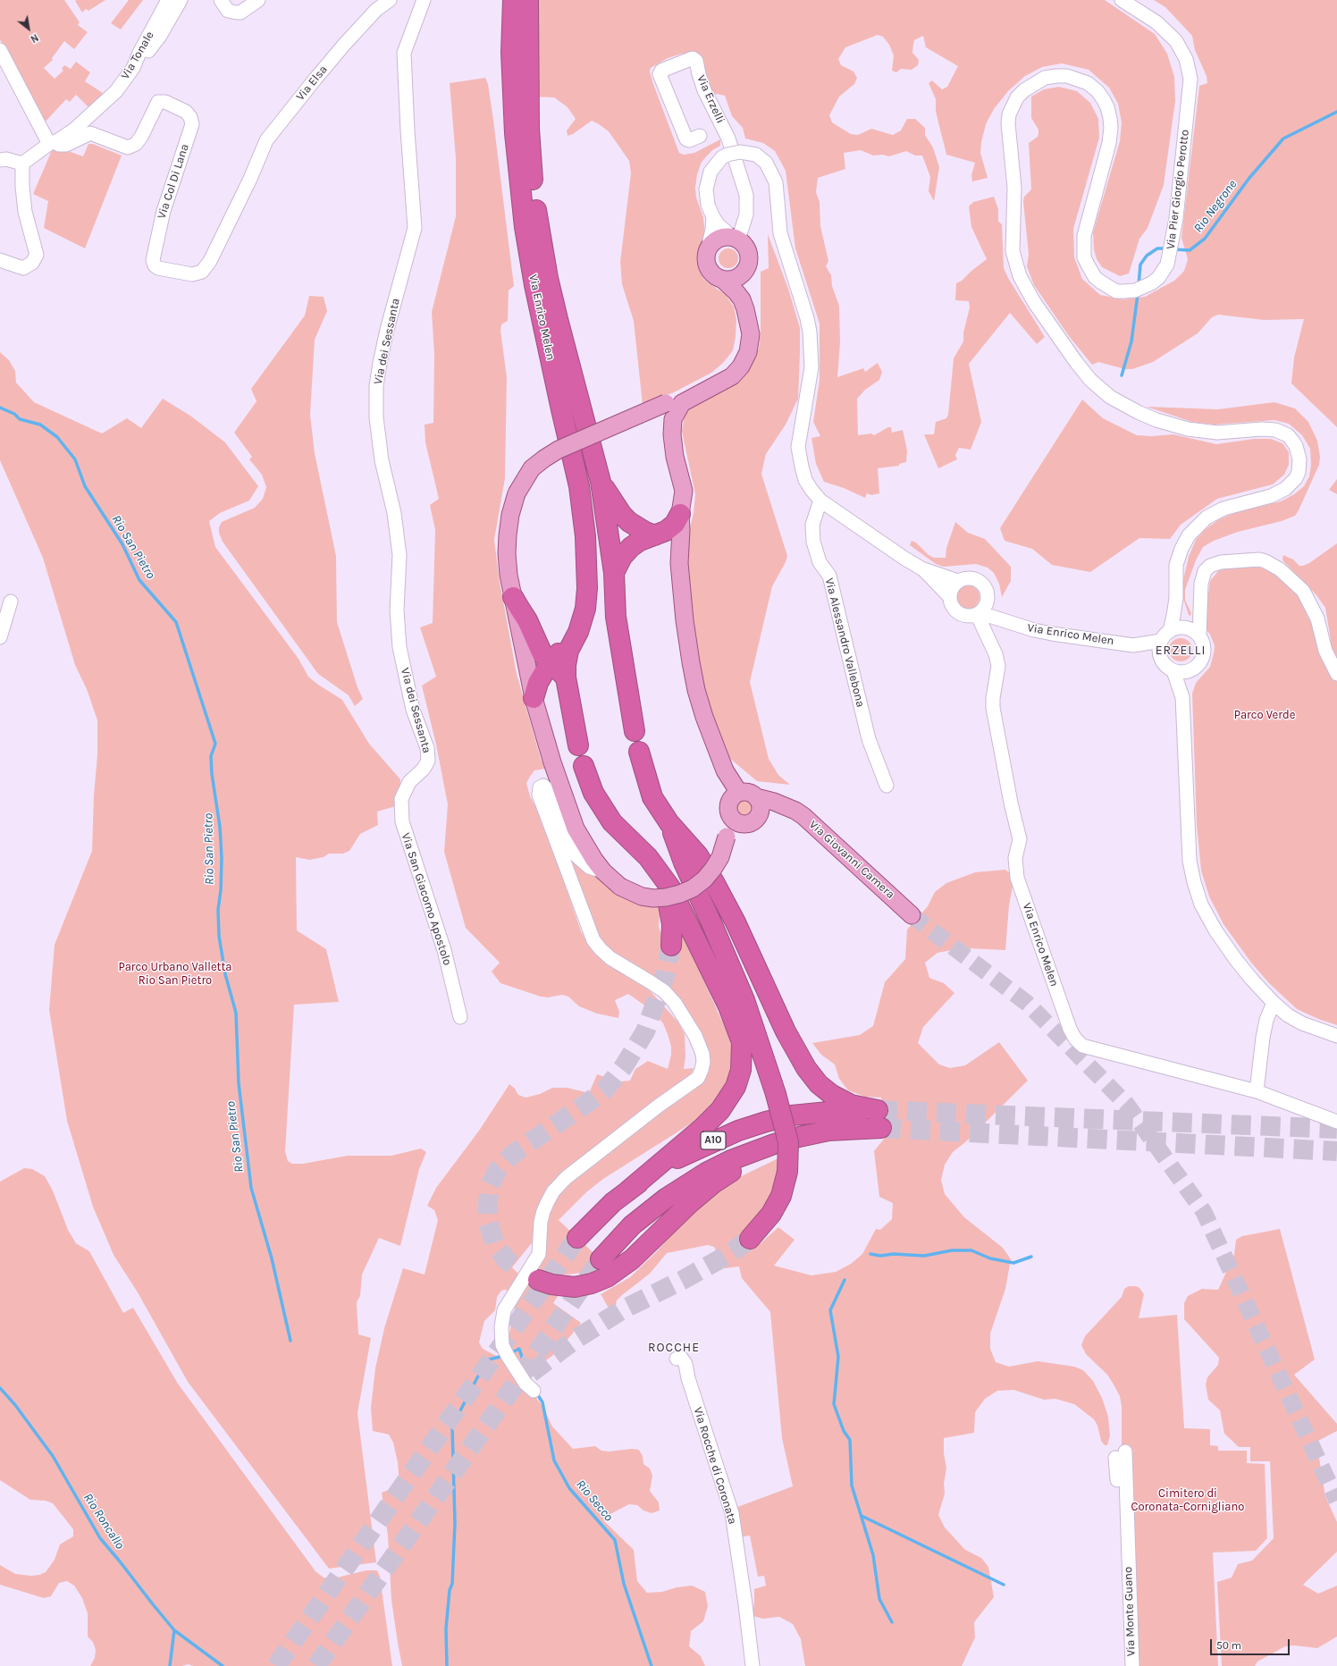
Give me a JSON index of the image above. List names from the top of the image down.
{
  "streets": {
    "highway": ["Via Enrico Melen", "A10"],
    "main road": ["Via Giovanni Camera"],
    "street": [
      "Via Tonale",
      "Via Elsa",
      "Via Erzelli",
      "Via Col Di Lana",
      "Via Pier Giorgio Perotto",
      "Via dei Sessanta",
      "Via Alessandro Vallebona",
      "Via San Giacomo Apostolo",
      "Via Rocche di Coronata",
      "Via Monte Guano"
    ]
  },
  "crossings": [
    ["Via Tonale", "Via Col Di Lana"],
    ["Via Elsa", "Via Col Di Lana"],
    ["Via Pier Giorgio Perotto", "Via Enrico Melen"],
    ["Via dei Sessanta", "Via San Giacomo Apostolo"]
  ],
  "districts": ["ERZELLI", "ROCCHE"],
  "water": [
    "Rio Negrone",
    "Rio San Pietro",
    "Rio Secco",
    "Rio Roncallo"
  ],
  "parks": ["Parco Verde", "Parco Urbano Valletta Rio San Pietro", "Cimitero di Coronata-Cornigliano"],
  "scale_bar": "50 m",
  "north": "bottom right"
}
